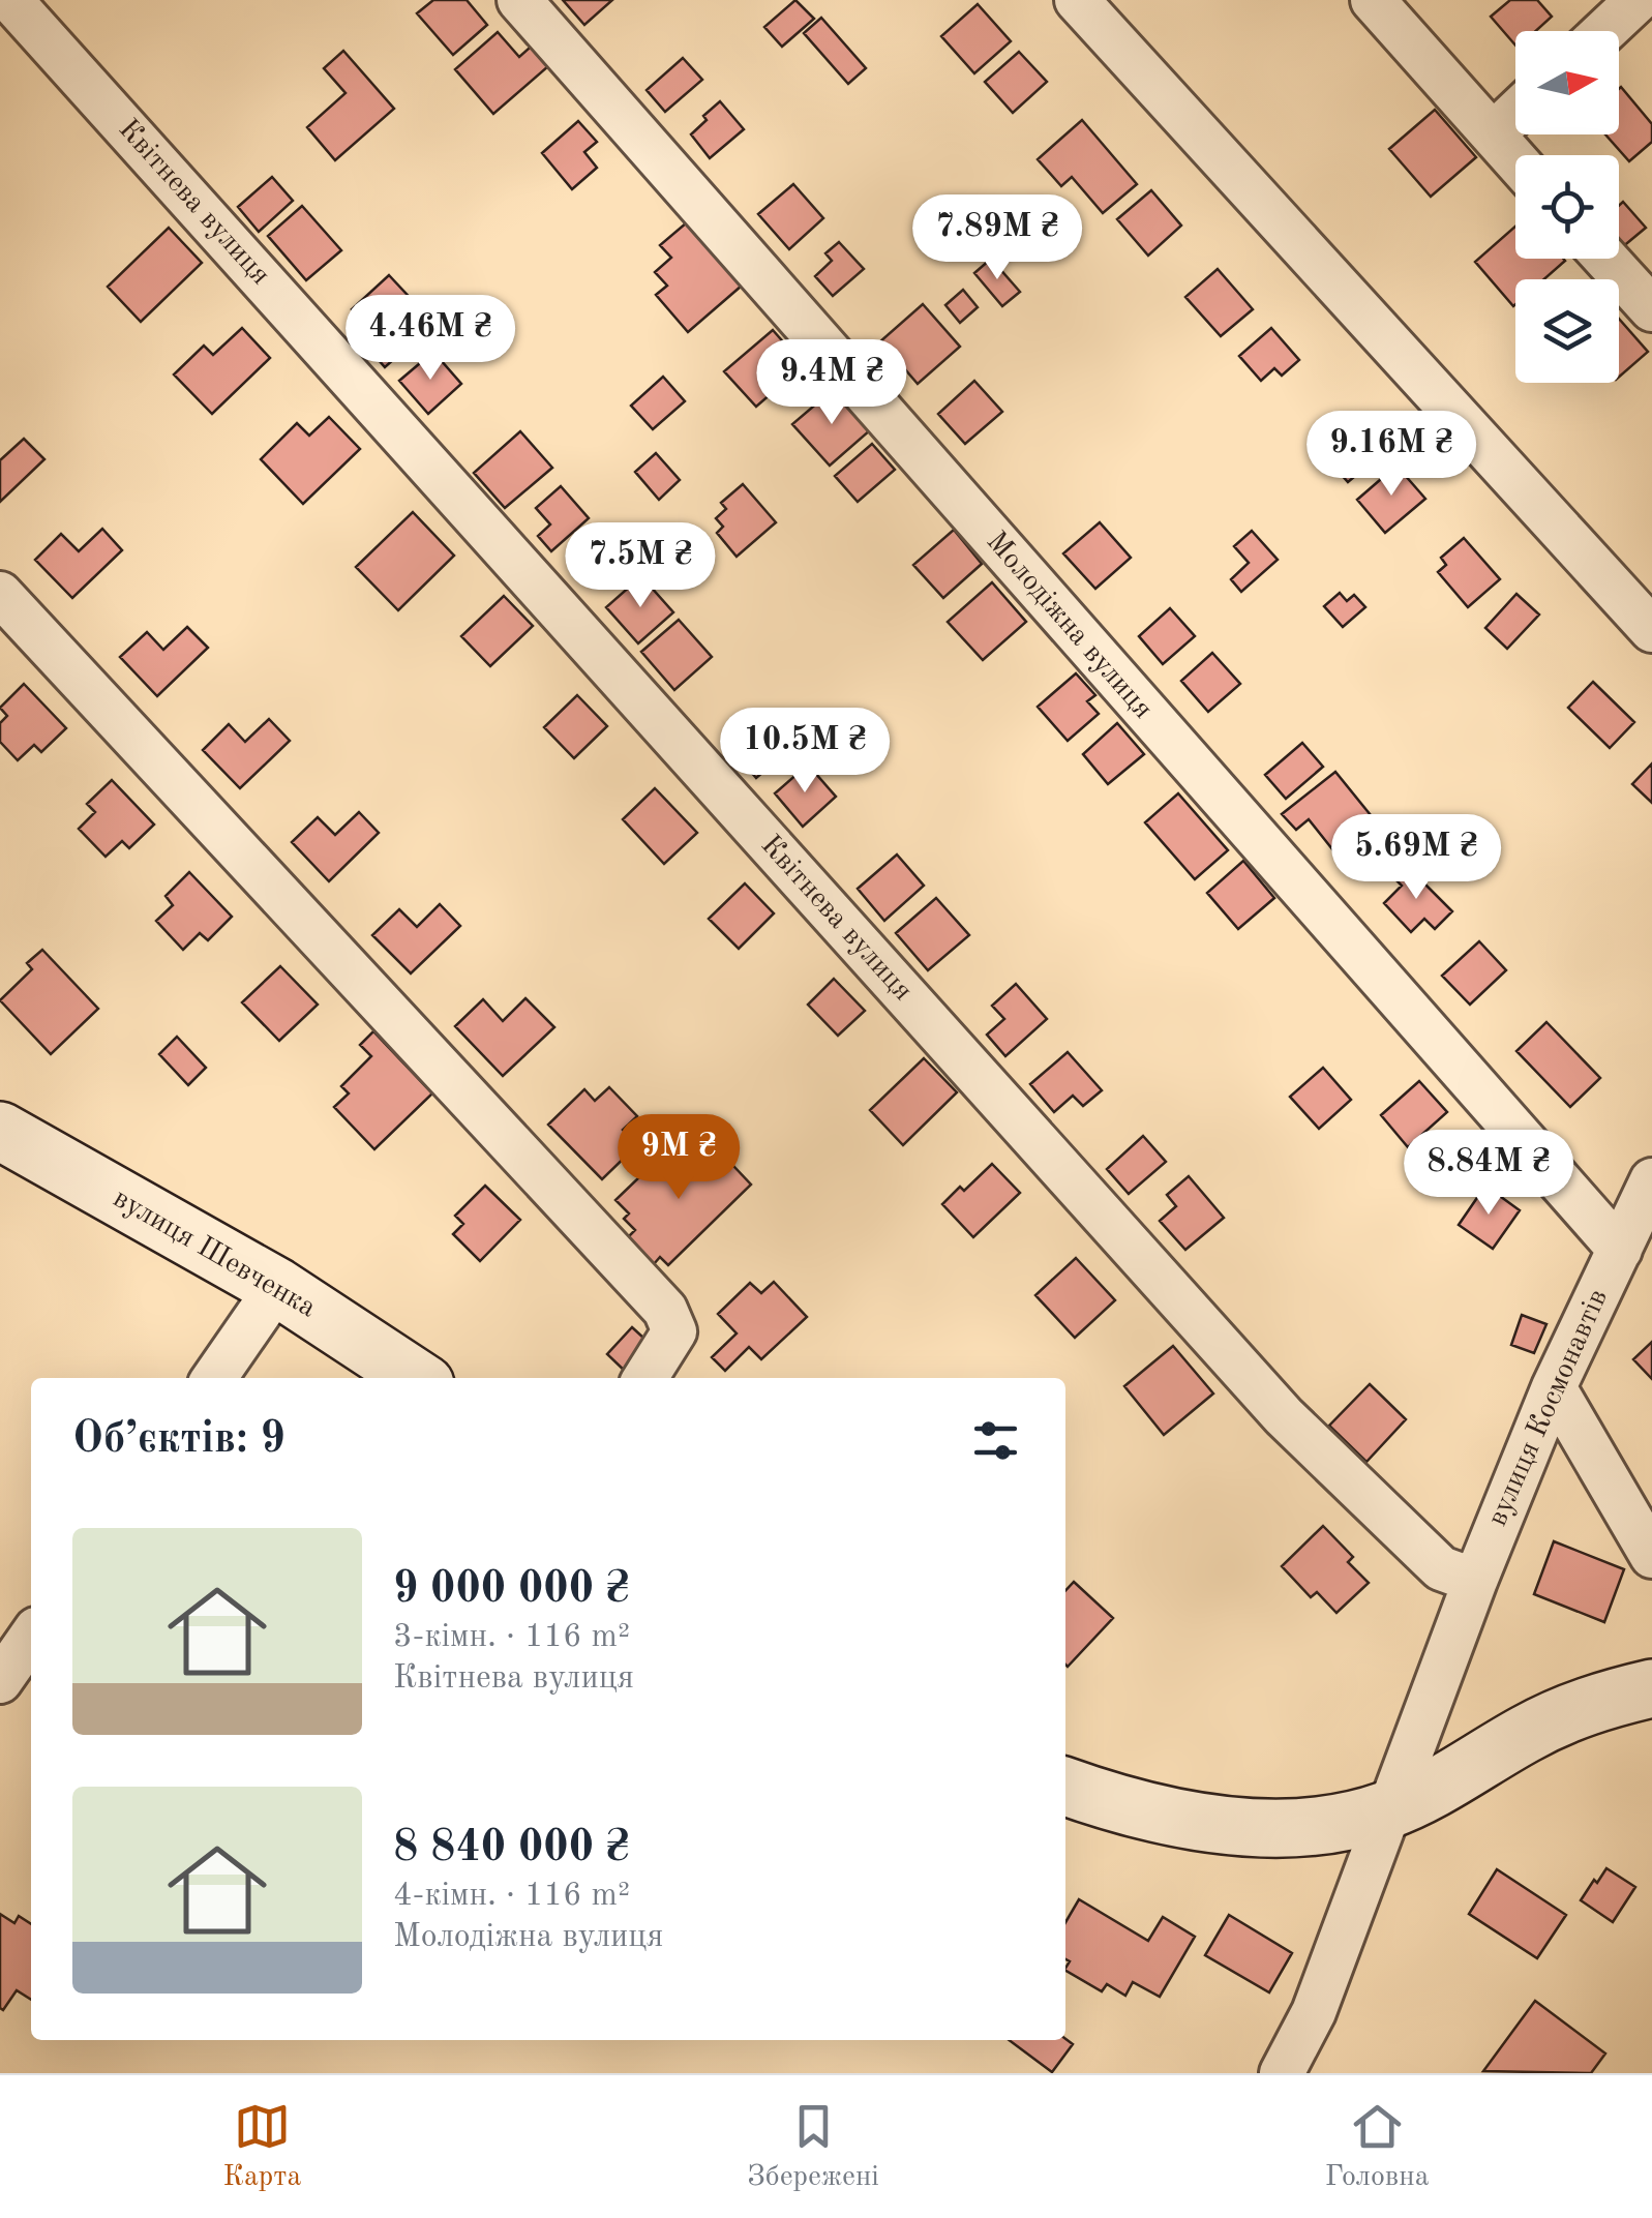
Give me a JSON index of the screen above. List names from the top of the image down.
{
  "streets": {
    "street": [
      "Квітнева вулиця",
      "Молодіжна вулиця",
      "вулиця Шевченка",
      "вулиця Космонавтів"
    ]
  },
  "crossings": [
    ["Квітнева вулиця", "вулиця Космонавтів"],
    ["Молодіжна вулиця", "вулиця Космонавтів"]
  ],
  "north": "right",
  "page": {
    "price": [
      "7.89M ₴",
      "4.46M ₴",
      "9.4M ₴",
      "9.16M ₴",
      "7.5M ₴",
      "10.5M ₴",
      "5.69M ₴",
      "9M ₴",
      "8.84M ₴"
    ],
    "heading": "Об’єктів: 9",
    "list": [
      {
        "name": "9 000 000 ₴",
        "note": "3-кімн. · 116 m² · Квітнева вулиця"
      },
      {
        "name": "8 840 000 ₴",
        "note": "4-кімн. · 116 m² · Молодіжна вулиця"
      }
    ],
    "tabs": ["Карта", "Збережені", "Головна"]
  }
}
